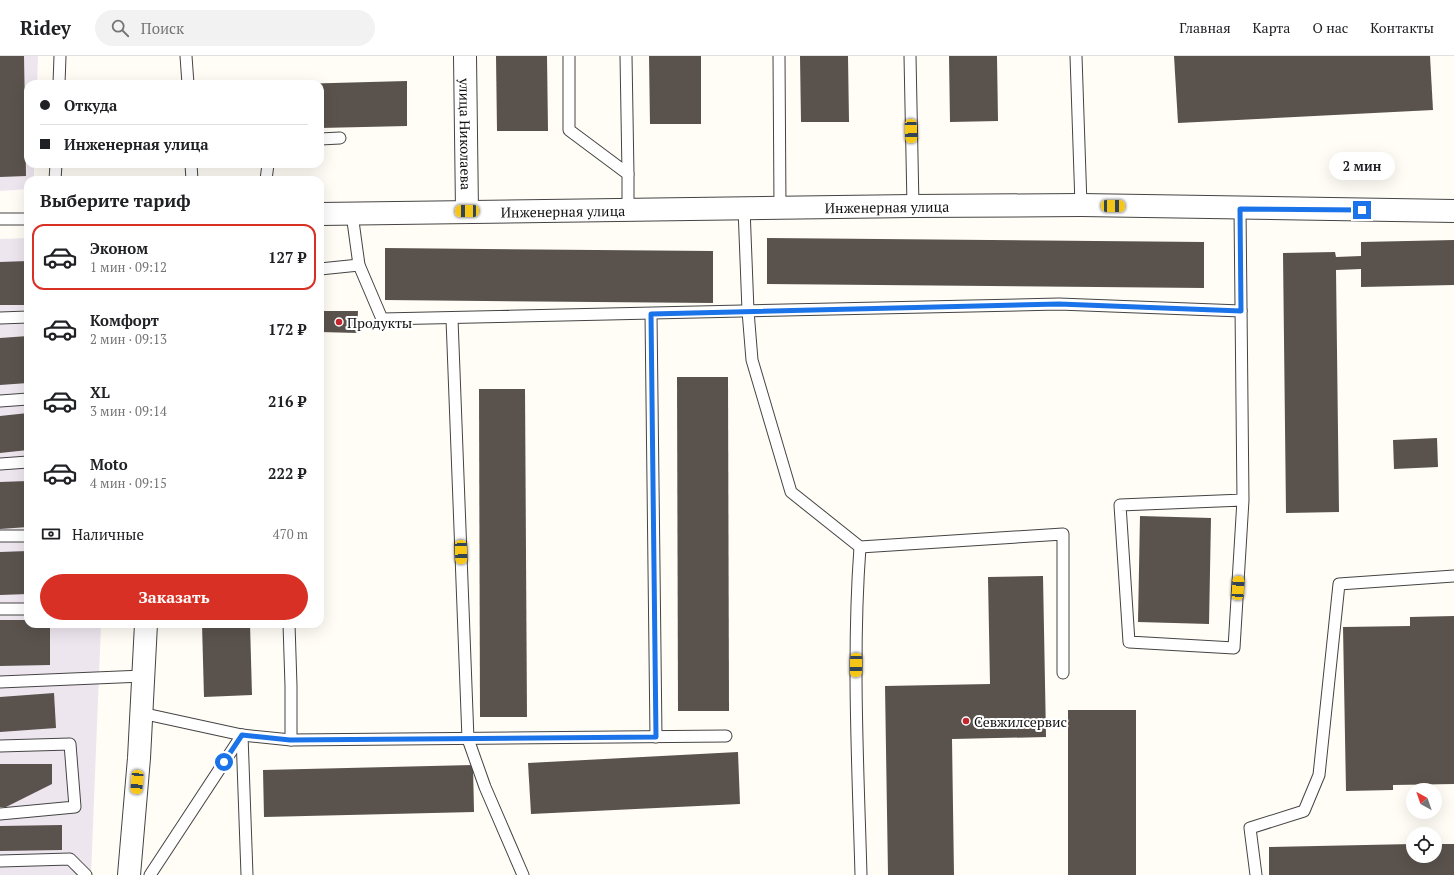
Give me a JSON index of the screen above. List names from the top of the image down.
{
  "streets": {
    "street": ["улица Николаева", "Инженерная улица"]
  },
  "crossings": [
    ["улица Николаева", "Инженерная улица"]
  ],
  "places": ["Продукты", "Севжилсервис"],
  "north": "top left",
  "page": {
    "header": "Ridey",
    "search": "Поиск",
    "nav": [
      "Главная",
      "Карта",
      "О нас",
      "Контакты"
    ],
    "banner": ["Откуда", "Инженерная улица"],
    "bubble": "2 мин",
    "heading": "Выберите тариф",
    "list": [
      {
        "name": "Эконом",
        "note": "1 мин · 09:12",
        "value": "127 ₽"
      },
      {
        "name": "Комфорт",
        "note": "2 мин · 09:13",
        "value": "172 ₽"
      },
      {
        "name": "XL",
        "note": "3 мин · 09:14",
        "value": "216 ₽"
      },
      {
        "name": "Moto",
        "note": "4 мин · 09:15",
        "value": "222 ₽"
      }
    ],
    "pay": ["Наличные", "470 m"],
    "buttons": "Заказать"
  }
}
